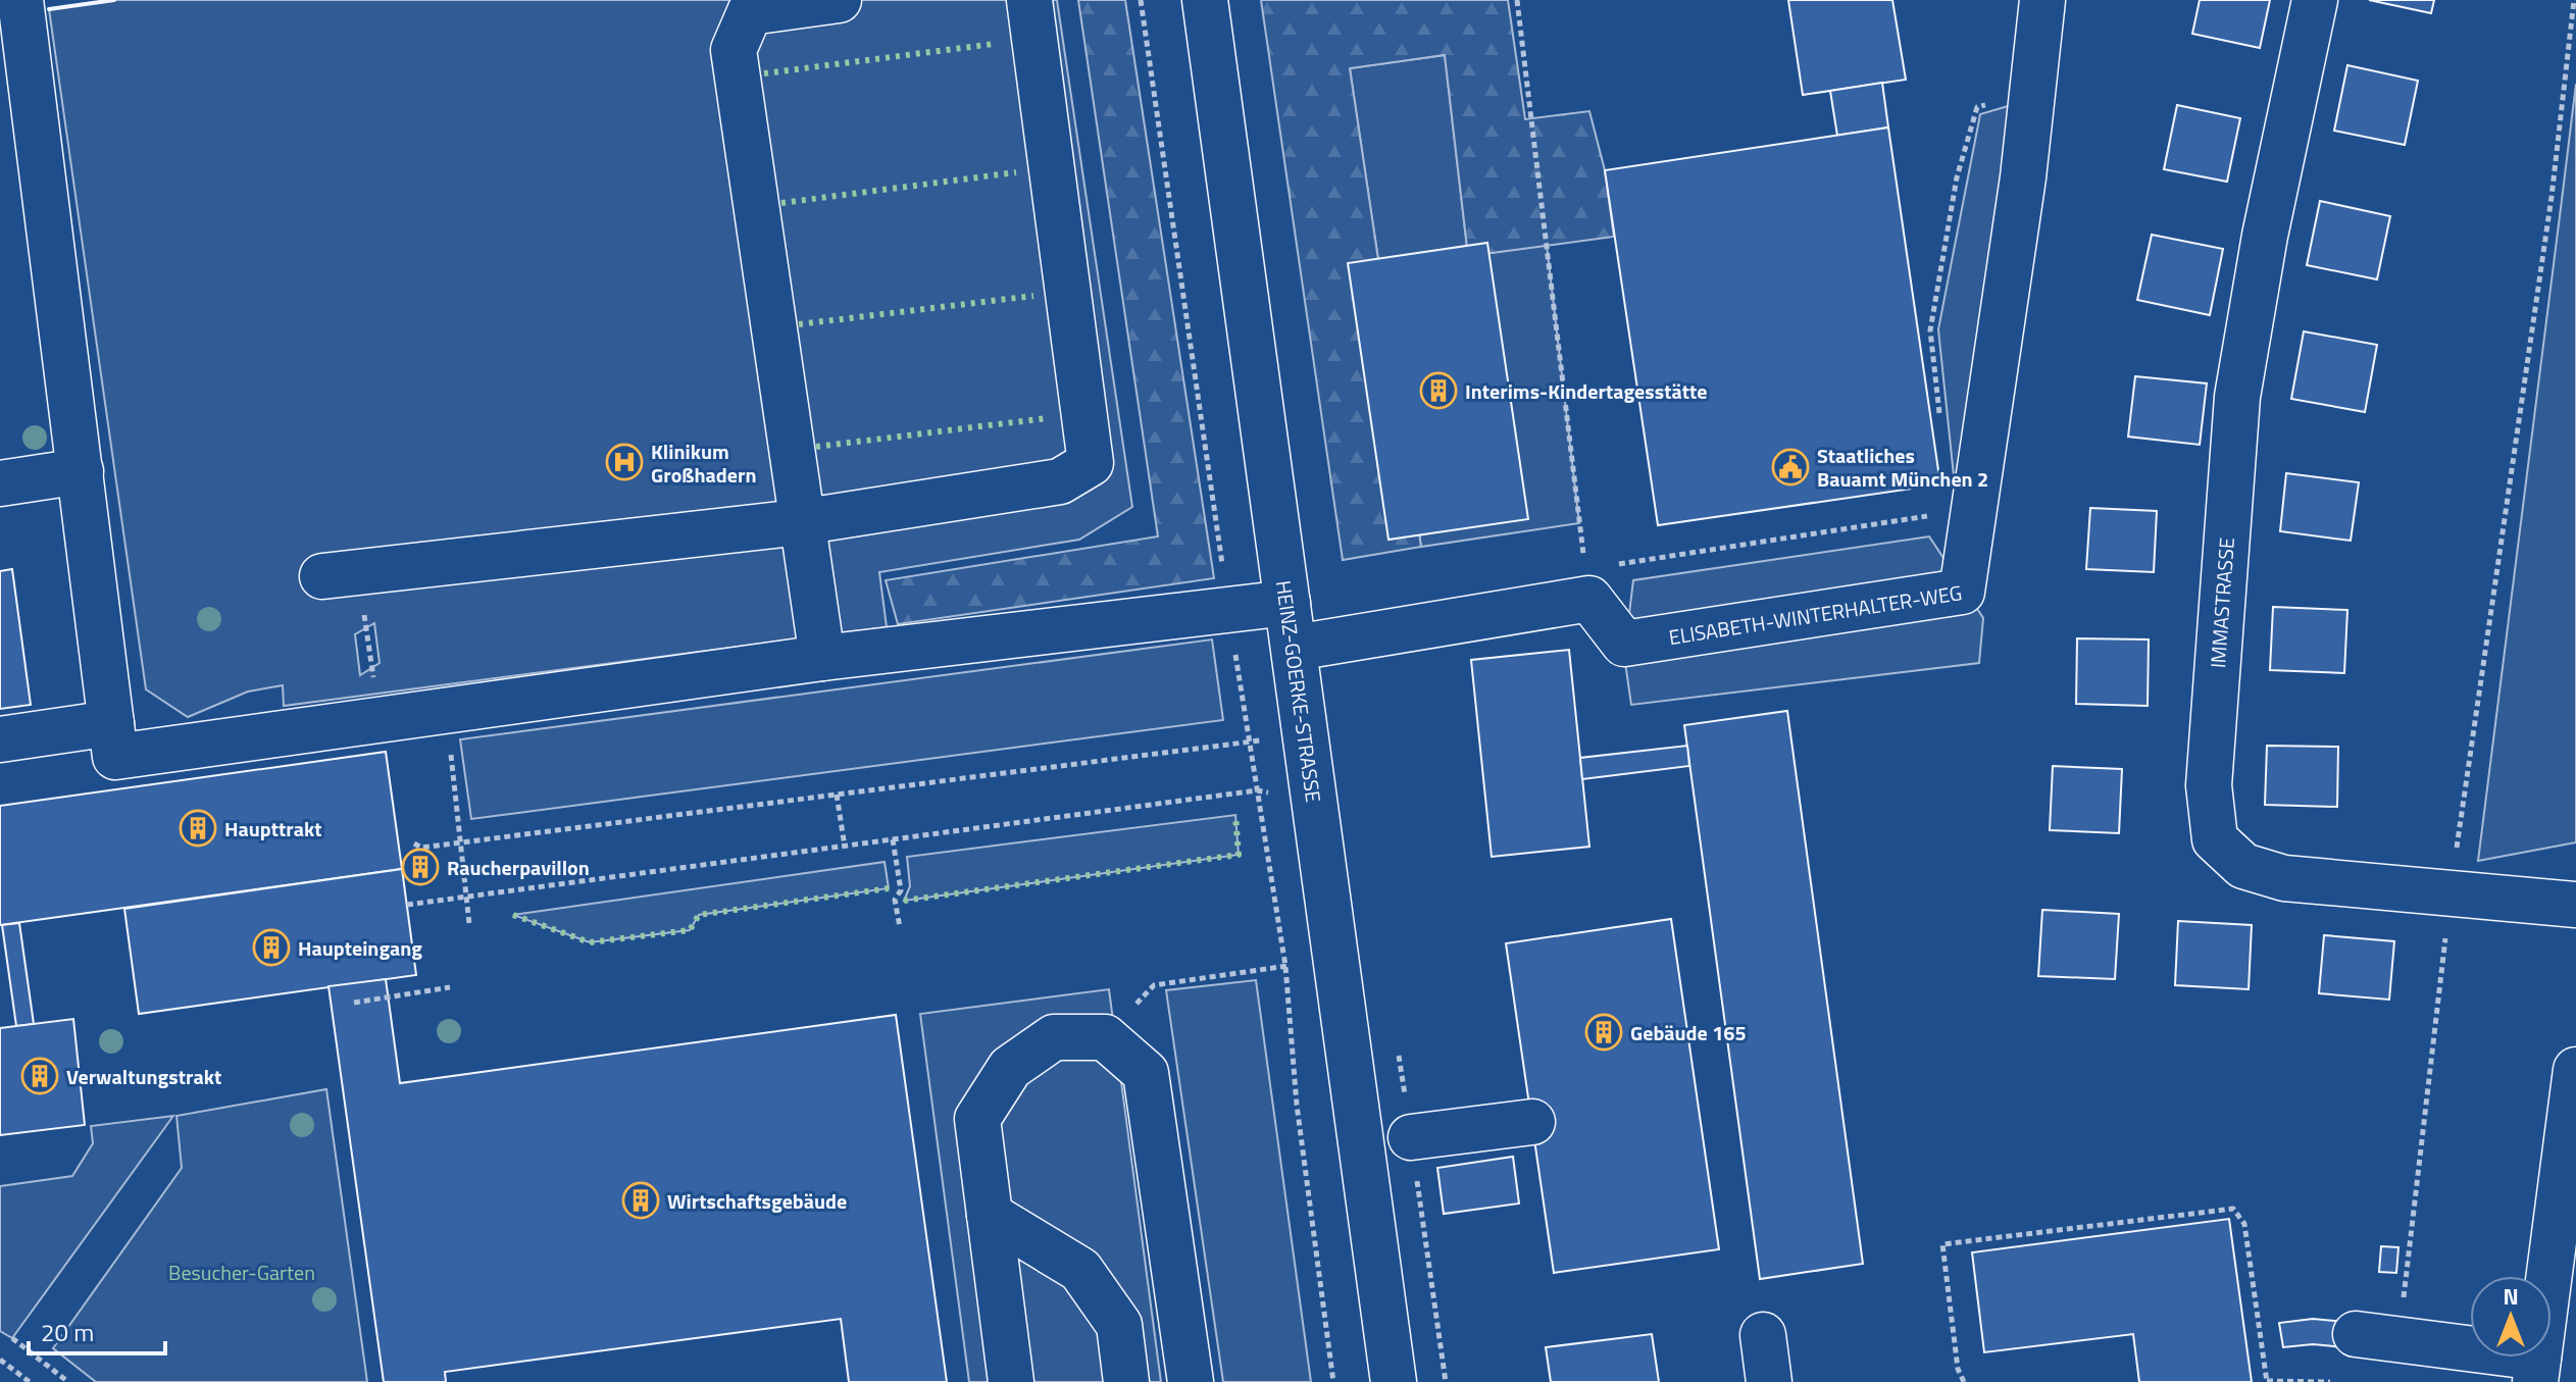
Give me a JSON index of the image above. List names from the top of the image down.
{
  "streets": {
    "street": ["IMMASTRASSE", "ELISABETH-WINTERHALTER-WEG", "HEINZ-GOERKE-STRASSE"]
  },
  "parks": ["Besucher-Garten"],
  "places": {
    "building": [
      "Interims-Kindertagesstätte",
      "Haupttrakt",
      "Raucherpavillon",
      "Haupteingang",
      "Gebäude 165",
      "Verwaltungstrakt",
      "Wirtschaftsgebäude"
    ],
    "hospital": ["Klinikum Großhadern"],
    "public building": ["Staatliches Bauamt München 2"]
  },
  "scale_bar": "20 m",
  "north": "top"
}
